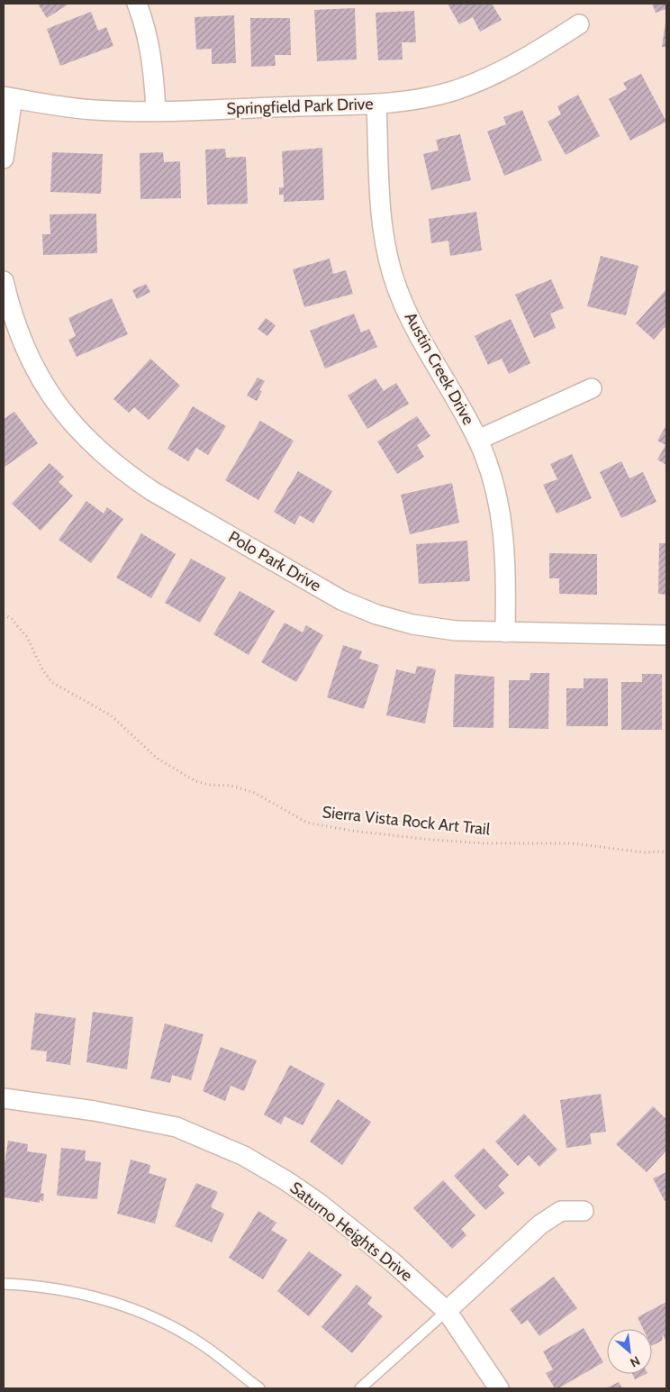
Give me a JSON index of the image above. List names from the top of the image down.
{
  "streets": {
    "street": [
      "Springfield Park Drive",
      "Austin Creek Drive",
      "Polo Park Drive",
      "Saturno Heights Drive"
    ],
    "path": ["Sierra Vista Rock Art Trail"]
  },
  "crossings": [
    ["Springfield Park Drive", "Austin Creek Drive"],
    ["Austin Creek Drive", "Polo Park Drive"]
  ],
  "north": "bottom right"
}
